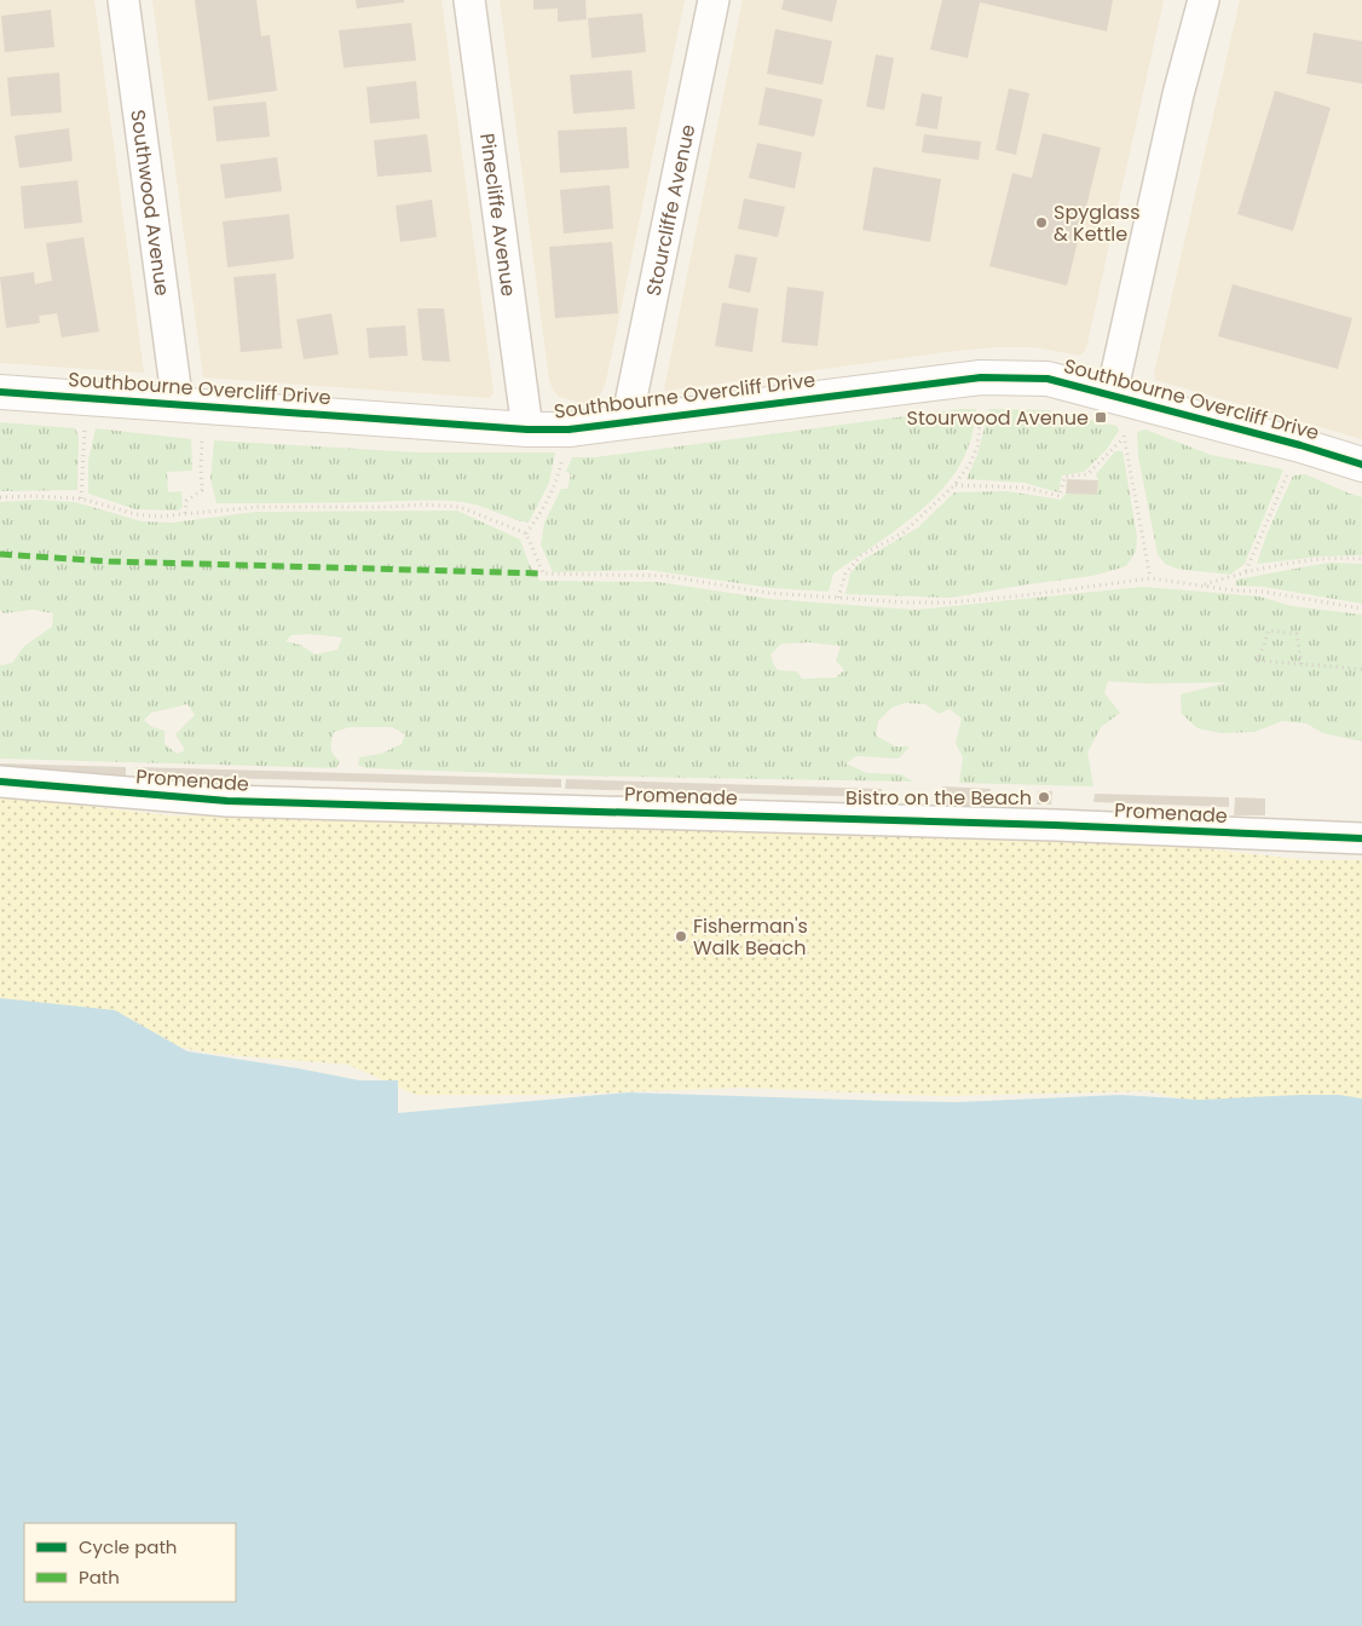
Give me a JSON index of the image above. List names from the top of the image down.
{
  "streets": {
    "street": [
      "Southwood Avenue",
      "Stourcliffe Avenue",
      "Pinecliffe Avenue",
      "Southbourne Overcliff Drive",
      "Promenade"
    ]
  },
  "crossings": [
    ["Southwood Avenue", "Southbourne Overcliff Drive"],
    ["Stourcliffe Avenue", "Southbourne Overcliff Drive"],
    ["Pinecliffe Avenue", "Southbourne Overcliff Drive"]
  ],
  "places": {
    "other": ["Spyglass & Kettle", "Bistro on the Beach", "Fisherman's Walk Beach"],
    "transit": ["Stourwood Avenue"]
  },
  "legend": ["Cycle path", "Path"]
}
